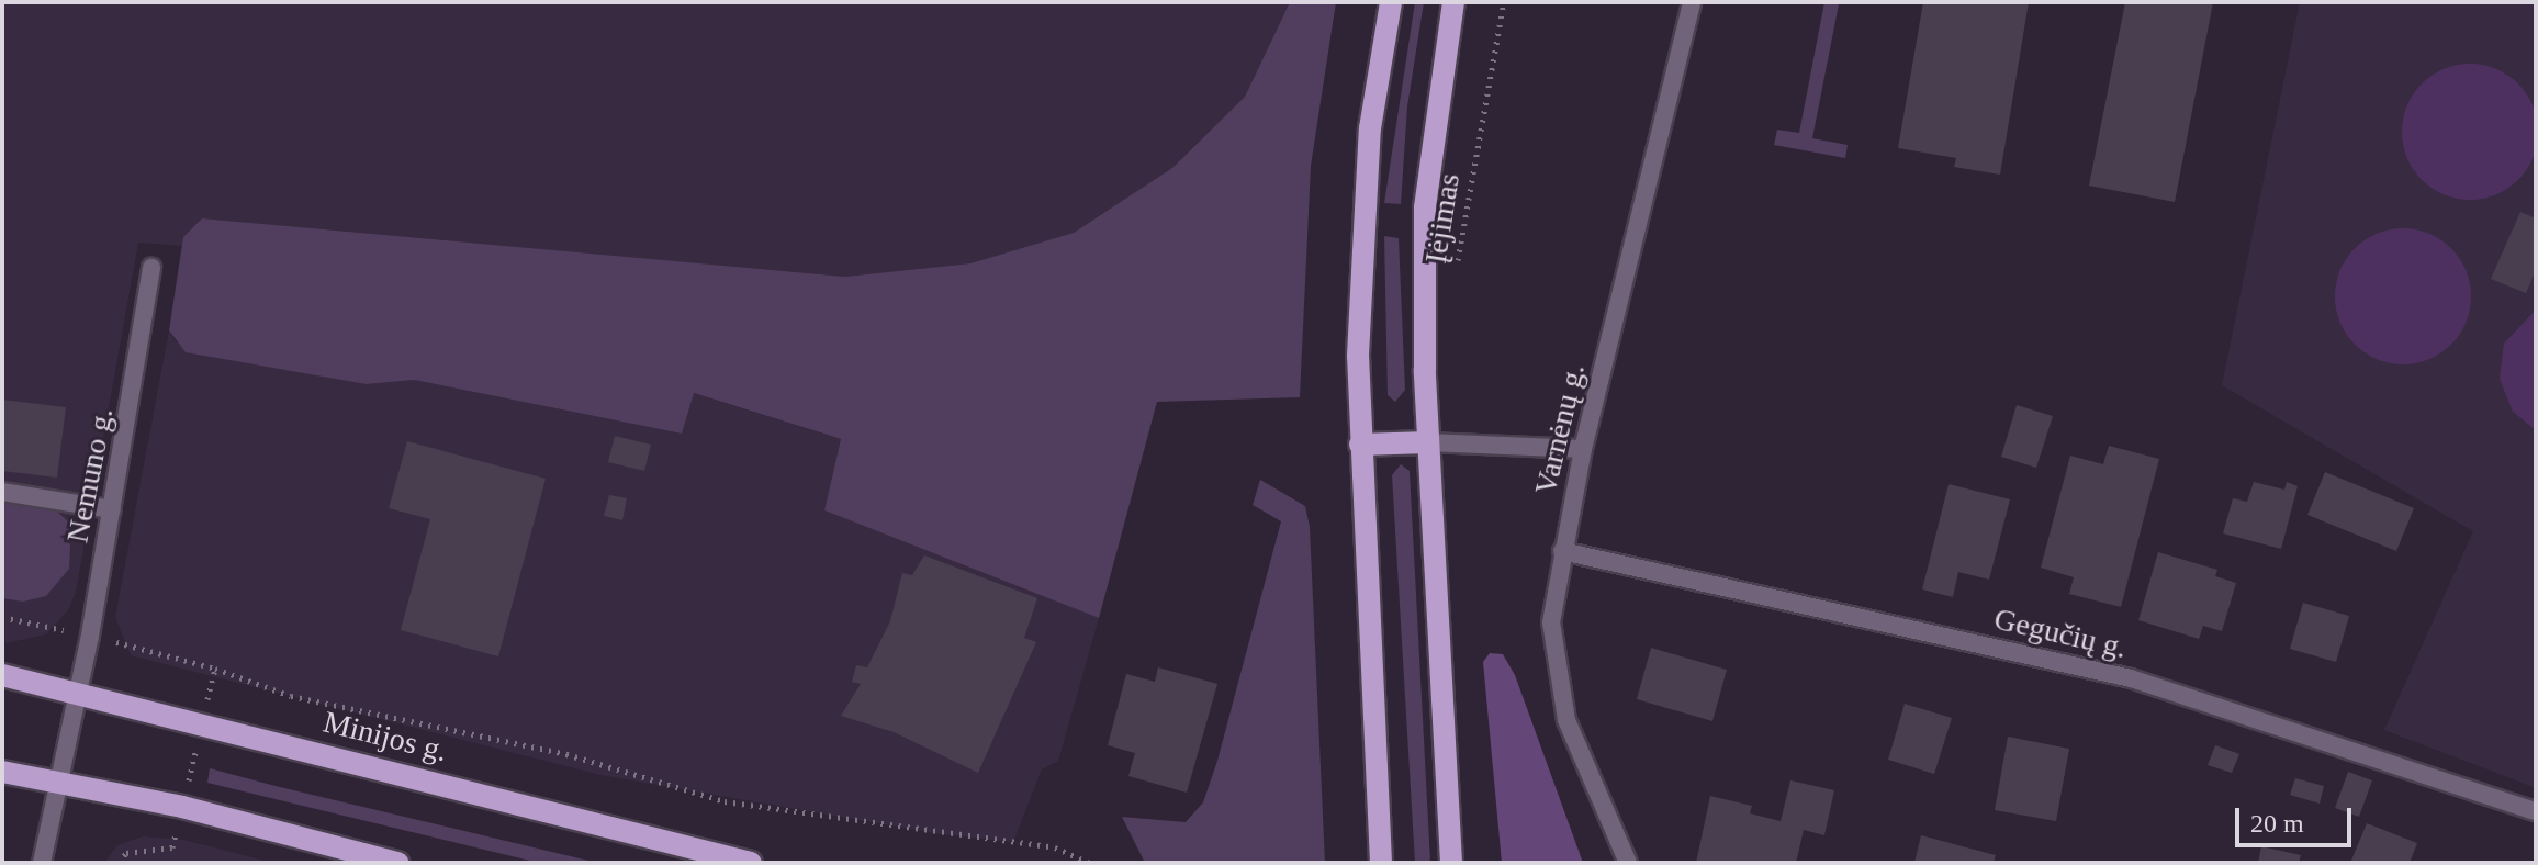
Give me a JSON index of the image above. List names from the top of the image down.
{
  "streets": {
    "main road": ["Minijos g."],
    "street": ["Varnėnų g.", "Nemuno g.", "Gegučių g."],
    "path": ["Įėjimas"]
  },
  "crossings": [
    ["Varnėnų g.", "Gegučių g."],
    ["Nemuno g.", "Minijos g."]
  ],
  "scale_bar": "20 m"
}
